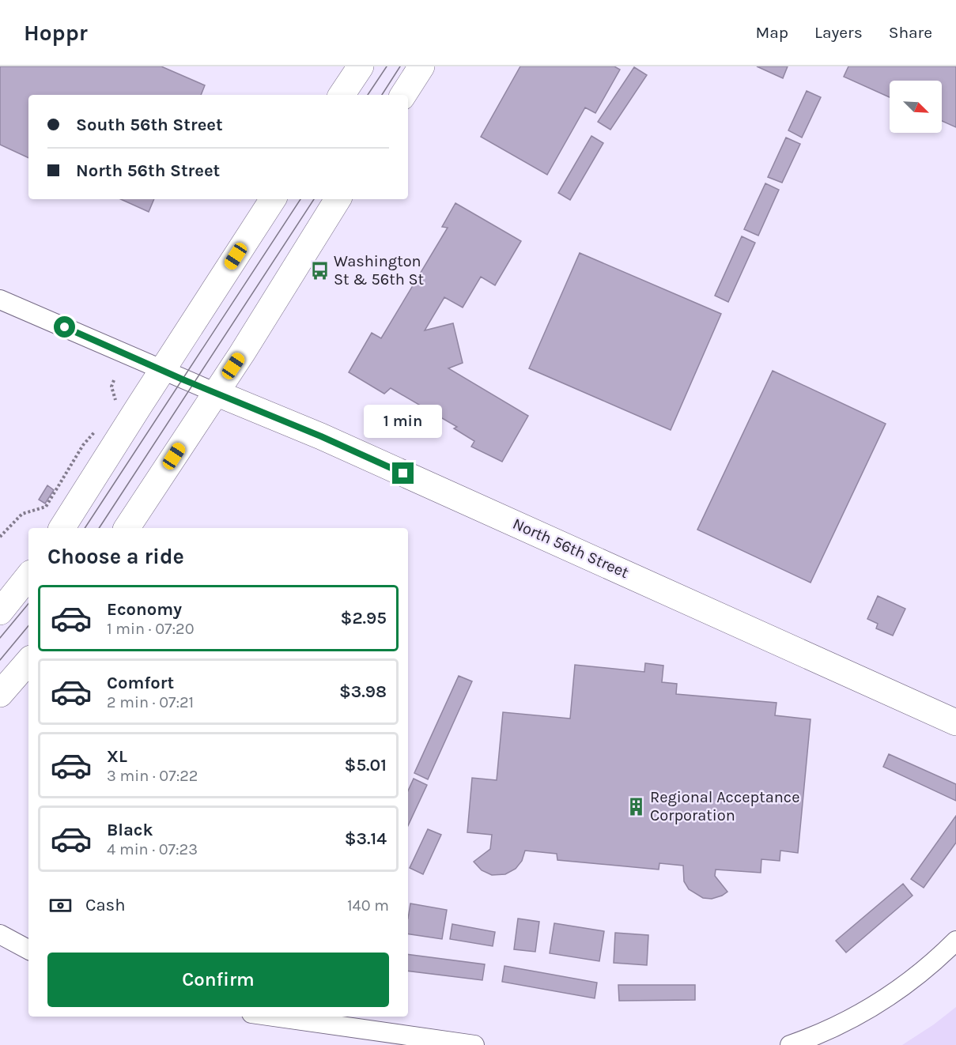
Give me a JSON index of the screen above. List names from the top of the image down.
{
  "streets": {
    "main road": ["North 56th Street"]
  },
  "places": {
    "bus stop": ["Washington St & 56th St"],
    "building": ["Regional Acceptance Corporation"]
  },
  "north": "bottom right",
  "page": {
    "header": "Hoppr",
    "nav": ["Map", "Layers", "Share"],
    "banner": ["South 56th Street", "North 56th Street"],
    "bubble": "1 min",
    "heading": "Choose a ride",
    "list": [
      {
        "name": "Economy",
        "note": "1 min · 07:20",
        "value": "$2.95"
      },
      {
        "name": "Comfort",
        "note": "2 min · 07:21",
        "value": "$3.98"
      },
      {
        "name": "XL",
        "note": "3 min · 07:22",
        "value": "$5.01"
      },
      {
        "name": "Black",
        "note": "4 min · 07:23",
        "value": "$3.14"
      }
    ],
    "pay": ["Cash", "140 m"],
    "buttons": "Confirm"
  }
}
